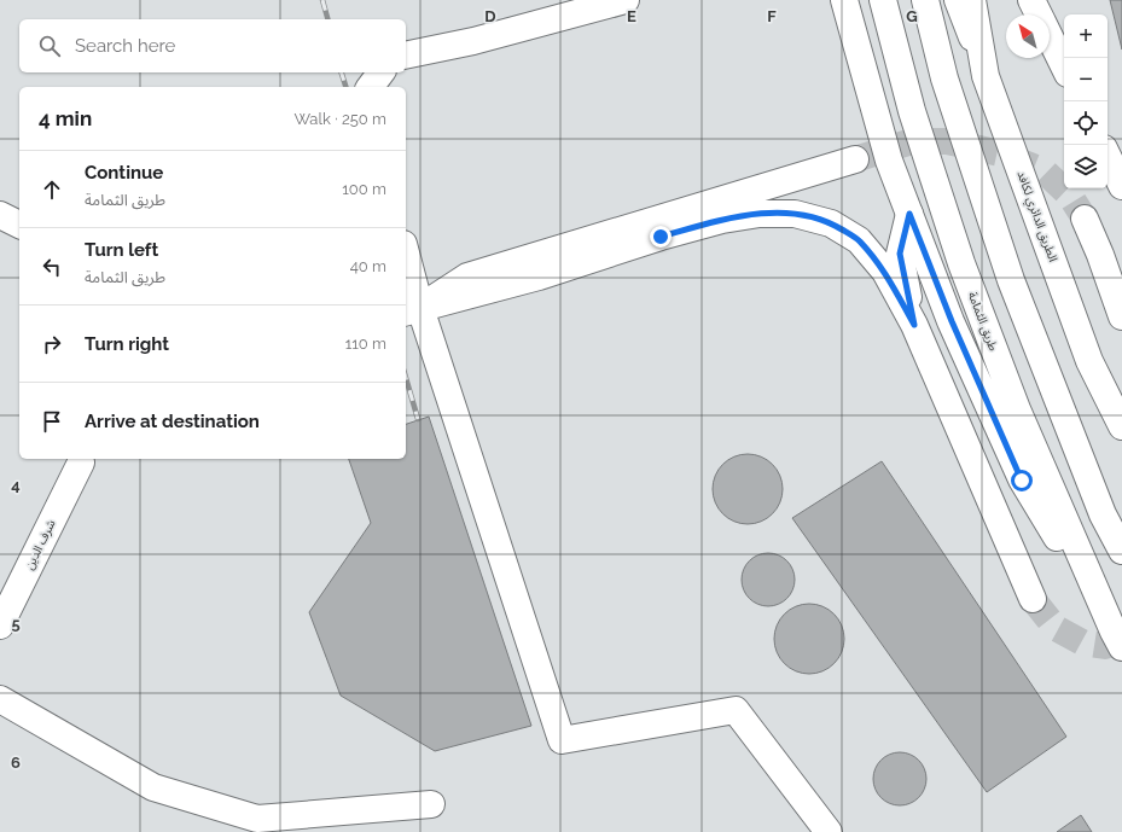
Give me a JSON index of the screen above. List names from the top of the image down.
{
  "streets": {
    "main road": ["الطريق الدائري لكافد", "طريق الثمامة", "شرف الدين"]
  },
  "north": "top left",
  "page": {
    "map_buttons": ["+", "−"],
    "search": "Search here",
    "heading": ["4 min", "Walk · 250 m"],
    "list": [
      ["Continue", "طريق الثمامة", "100 m"],
      ["Turn left", "طريق الثمامة", "40 m"],
      ["Turn right", "110 m"],
      "Arrive at destination"
    ]
  },
  "grid": {
    "columns": [
      "D",
      "E",
      "F",
      "G"
    ],
    "rows": ["4", "5", "6"]
  }
}
